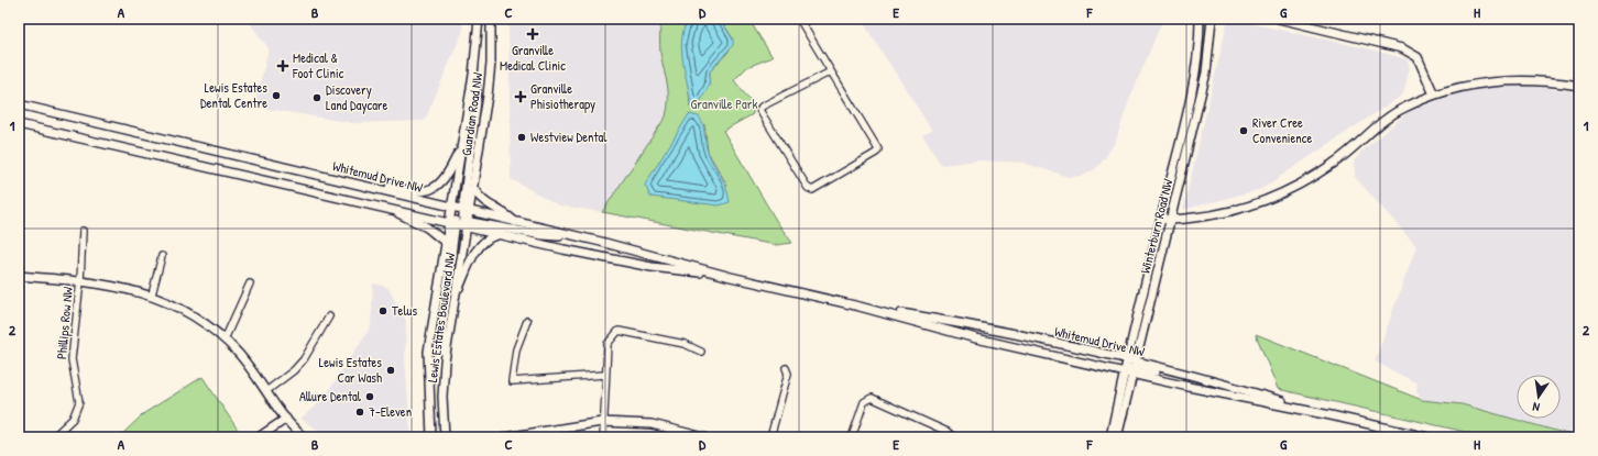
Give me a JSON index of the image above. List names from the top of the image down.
{
  "streets": {
    "main road": [
      "Guardian Road NW",
      "Whitemud Drive NW",
      "Winterburn Road NW",
      "Lewis Estates Boulevard NW"
    ],
    "street": ["Phillips Row NW"]
  },
  "crossings": [
    ["Guardian Road NW", "Whitemud Drive NW"],
    ["Guardian Road NW", "Lewis Estates Boulevard NW"],
    ["Whitemud Drive NW", "Winterburn Road NW"],
    ["Whitemud Drive NW", "Lewis Estates Boulevard NW"]
  ],
  "parks": ["Granville Park"],
  "places": {
    "health": ["Granville Medical Clinic", "Medical & Foot Clinic", "Granville Phisiotherapy"],
    "other": [
      "Lewis Estates Dental Centre",
      "Discovery Land Daycare",
      "River Cree Convenience",
      "Westview Dental",
      "Telus",
      "Lewis Estates Car Wash",
      "Allure Dental",
      "7-Eleven"
    ]
  },
  "north": "bottom",
  "grid": {
    "columns": [
      "A",
      "B",
      "C",
      "D",
      "E",
      "F",
      "G",
      "H"
    ],
    "rows": ["1", "2"]
  }
}
